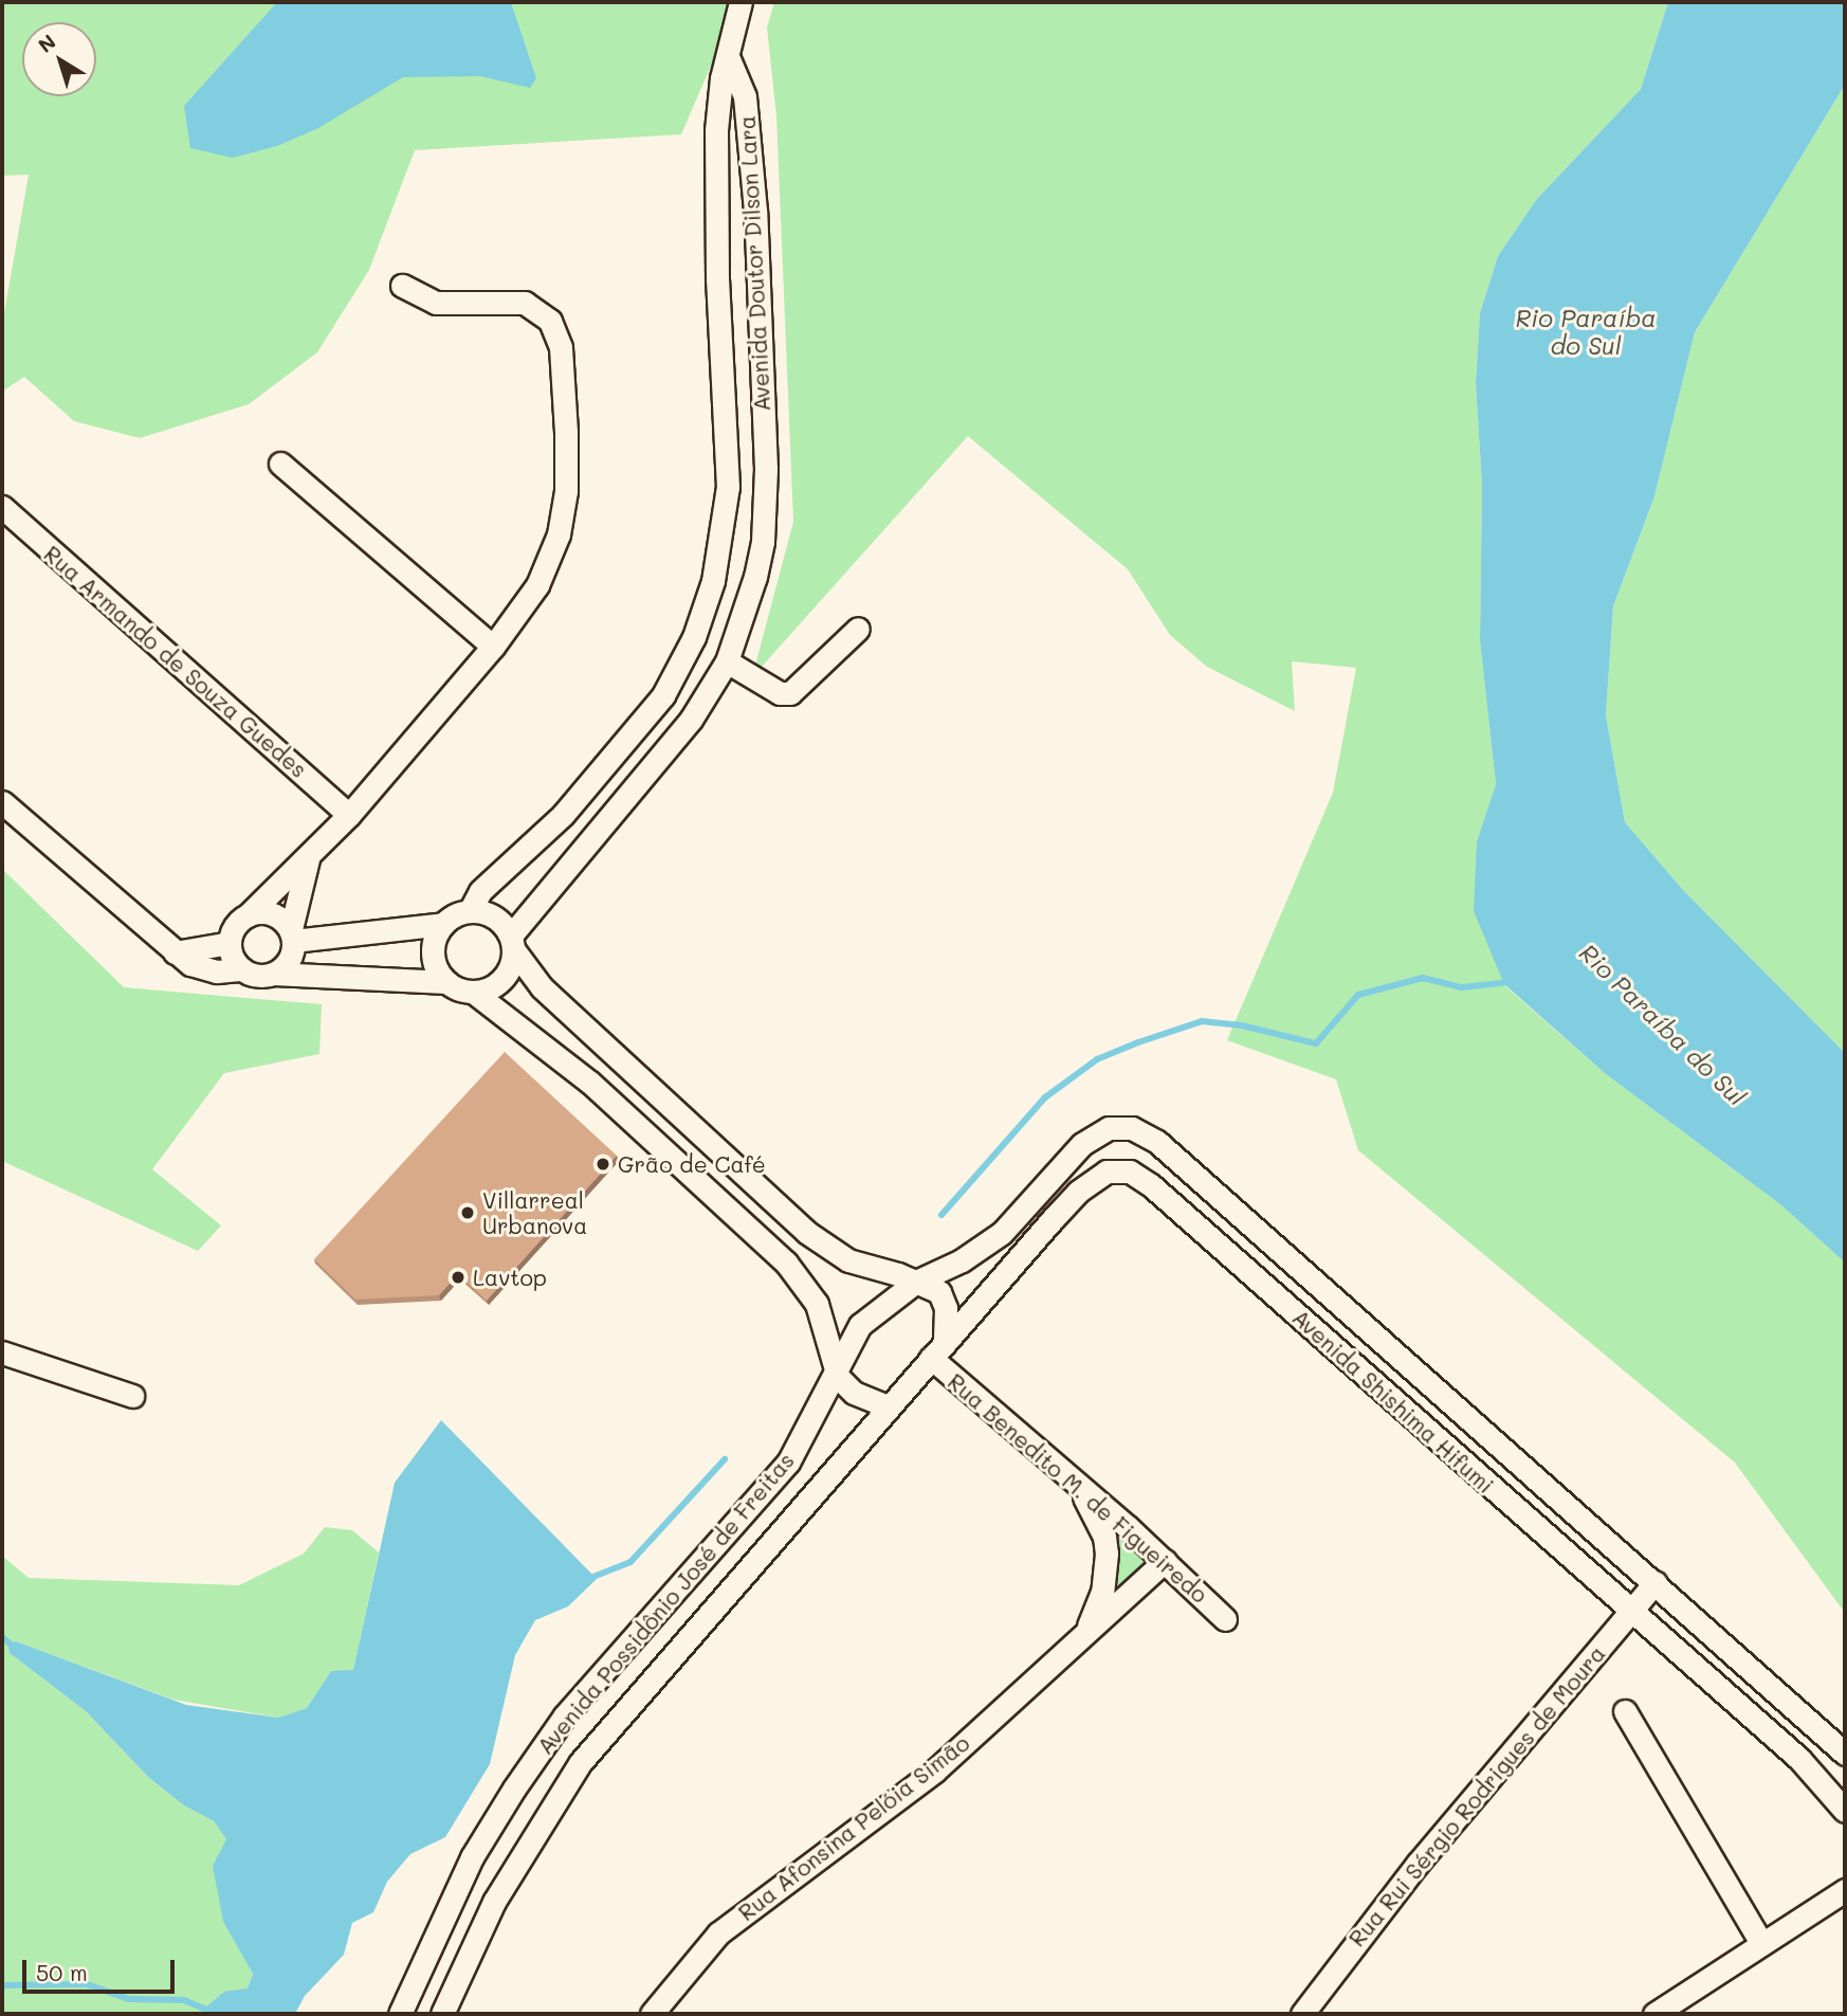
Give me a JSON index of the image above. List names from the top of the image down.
{
  "streets": {
    "street": [
      "Avenida Doutor Dilson Lara",
      "Rua Armando de Souza Guedes",
      "Avenida Shishima Hifumi",
      "Rua Benedito M. de Figueiredo",
      "Avenida Possidônio José de Freitas",
      "Rua Rui Sérgio Rodrigues de Moura",
      "Rua Afonsina Pelóia Simão"
    ]
  },
  "crossings": [
    ["Avenida Shishima Hifumi", "Rua Benedito M. de Figueiredo"],
    ["Avenida Shishima Hifumi", "Avenida Possidônio José de Freitas"],
    ["Avenida Shishima Hifumi", "Rua Rui Sérgio Rodrigues de Moura"],
    ["Rua Benedito M. de Figueiredo", "Rua Afonsina Pelóia Simão"]
  ],
  "water": ["Rio Paraíba do Sul"],
  "places": ["Grão de Café", "Villarreal Urbanova", "Lavtop"],
  "scale_bar": "50 m",
  "north": "top left"
}
